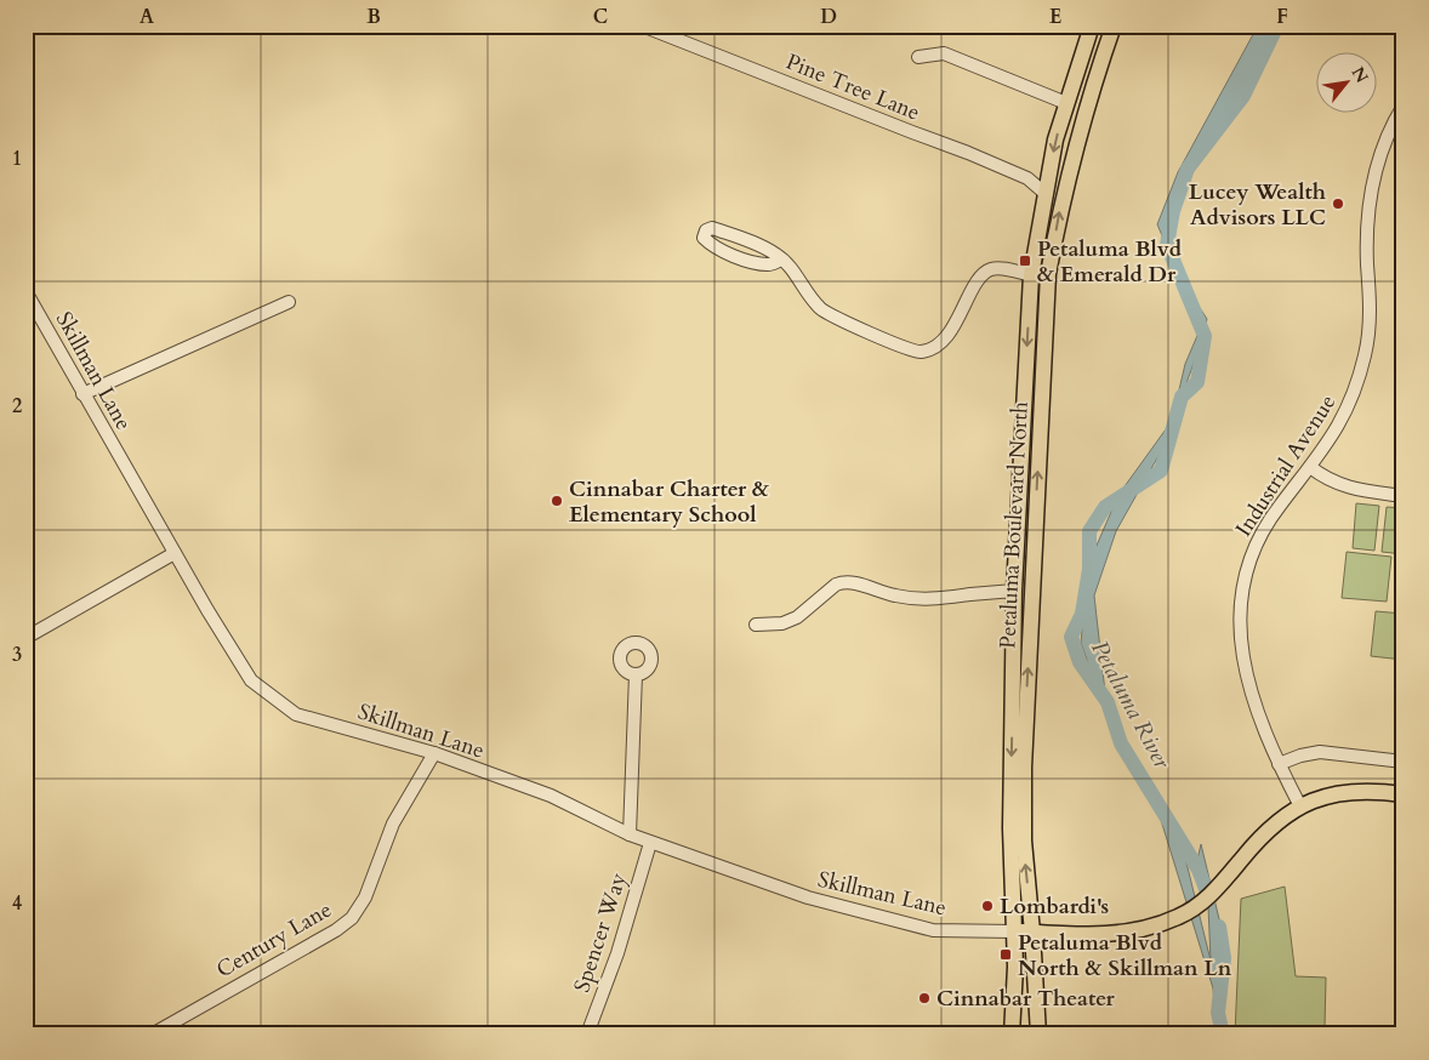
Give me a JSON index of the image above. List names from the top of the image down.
{
  "streets": {
    "main road": ["Petaluma Boulevard North"],
    "street": [
      "Pine Tree Lane",
      "Skillman Lane",
      "Industrial Avenue",
      "Spencer Way",
      "Century Lane"
    ]
  },
  "crossings": [
    ["Pine Tree Lane", "Petaluma Boulevard North"],
    ["Skillman Lane", "Petaluma Boulevard North"],
    ["Skillman Lane", "Spencer Way"],
    ["Skillman Lane", "Century Lane"]
  ],
  "water": ["Petaluma River"],
  "places": {
    "other": [
      "Lucey Wealth Advisors LLC",
      "Cinnabar Charter & Elementary School",
      "Lombardi's",
      "Cinnabar Theater"
    ],
    "transit": ["Petaluma Blvd & Emerald Dr", "Petaluma Blvd North & Skillman Ln"]
  },
  "north": "top right",
  "grid": {
    "columns": [
      "A",
      "B",
      "C",
      "D",
      "E",
      "F"
    ],
    "rows": [
      "1",
      "2",
      "3",
      "4"
    ]
  }
}
